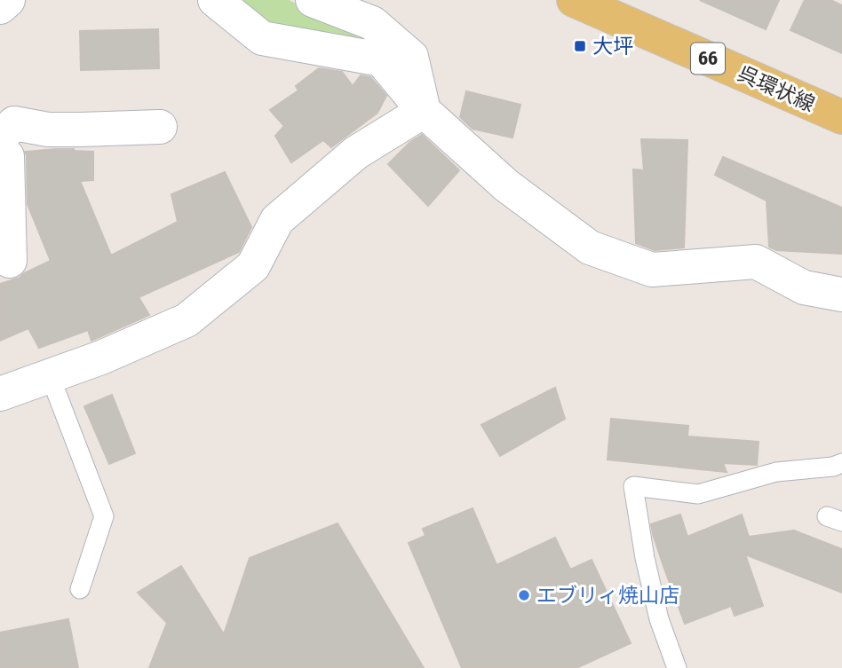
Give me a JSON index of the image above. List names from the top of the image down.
{
  "streets": {
    "main road": ["66", "呉環状線"]
  },
  "places": {
    "transit": ["大坪"],
    "other": ["エブリィ焼山店"]
  }
}
